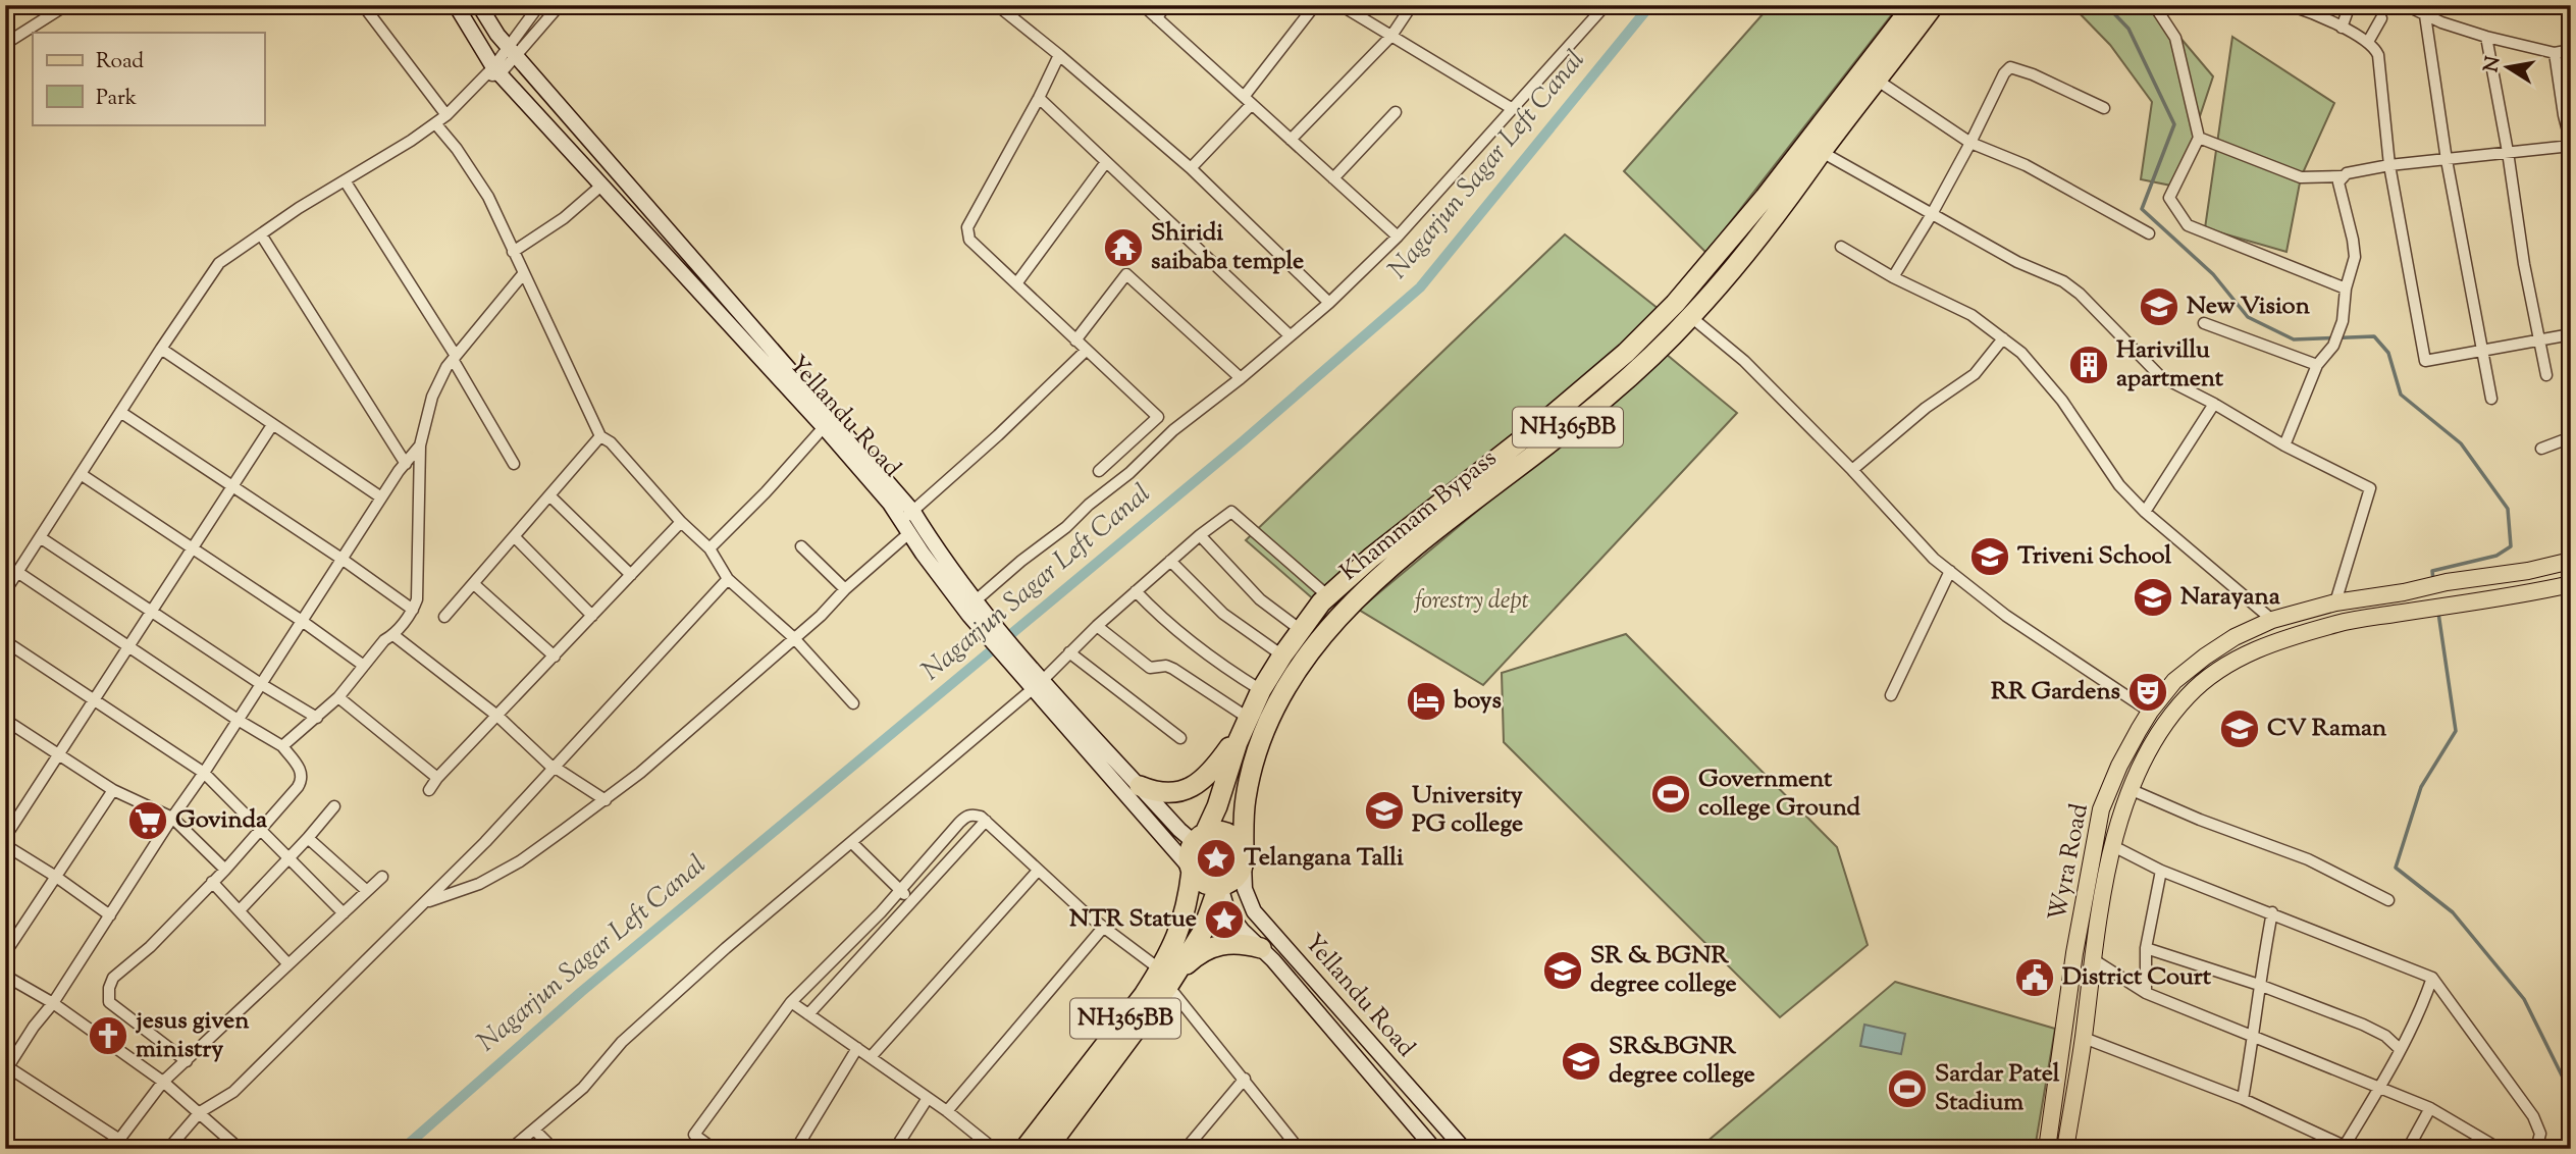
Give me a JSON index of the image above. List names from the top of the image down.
{
  "streets": {
    "highway": ["NH365BB", "Khammam Bypass"],
    "main road": ["Yellandu Road", "Wyra Road"]
  },
  "crossings": [
    ["Yellandu Road", "NH365BB"],
    ["Yellandu Road", "Khammam Bypass"],
    ["NH365BB", "Khammam Bypass"]
  ],
  "water": ["Nagarjun Sagar Left Canal"],
  "parks": ["forestry dept"],
  "places": {
    "temple": ["Shiridi saibaba temple"],
    "school or university": [
      "New Vision",
      "Triveni School",
      "Narayana",
      "CV Raman",
      "University PG college",
      "SR & BGNR degree college",
      "SR&BGNR degree college"
    ],
    "building": ["Harivillu apartment"],
    "theatre": ["RR Gardens"],
    "hotel": ["boys"],
    "sports": ["Government college Ground", "Sardar Patel Stadium"],
    "supermarket": ["Govinda"],
    "place": ["Telangana Talli", "NTR Statue"],
    "public building": ["District Court"],
    "church": ["jesus given ministry"]
  },
  "legend": ["Road", "Park"],
  "north": "left"
}
